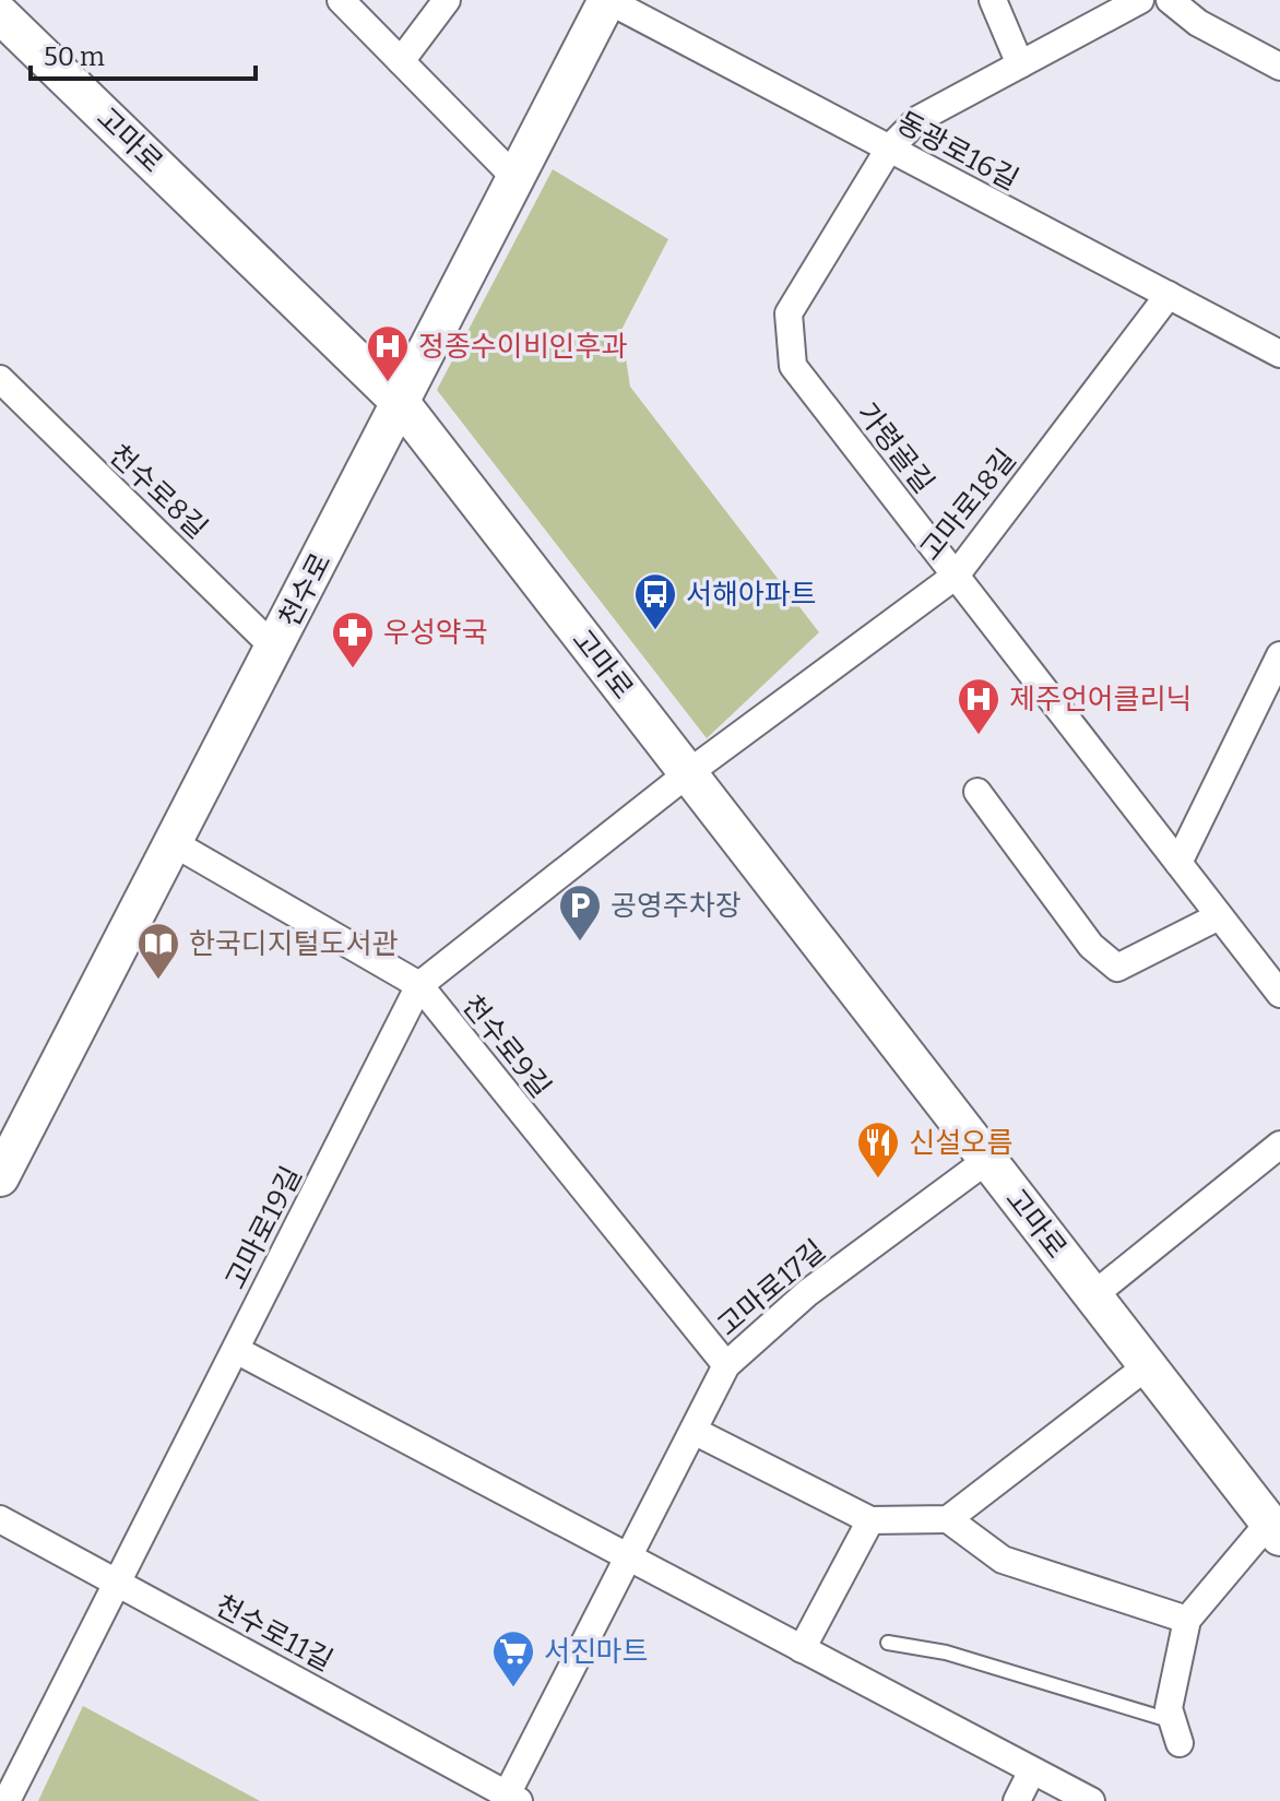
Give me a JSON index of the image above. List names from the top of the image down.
{
  "streets": {
    "main road": ["고마로", "천수로"],
    "street": [
      "동광로16길",
      "가령골길",
      "천수로8길",
      "고마로18길",
      "천수로9길",
      "고마로19길",
      "고마로17길",
      "천수로11길"
    ]
  },
  "crossings": [
    ["고마로", "고마로18길"],
    ["고마로", "천수로"],
    ["고마로", "고마로19길"],
    ["고마로", "고마로17길"],
    ["동광로16길", "가령골길"],
    ["동광로16길", "고마로18길"],
    ["동광로16길", "천수로"],
    ["가령골길", "고마로18길"],
    ["천수로8길", "천수로"],
    ["고마로18길", "고마로19길"],
    ["천수로", "천수로9길"],
    ["천수로9길", "고마로19길"],
    ["천수로9길", "고마로17길"],
    ["고마로19길", "천수로11길"],
    ["고마로17길", "천수로11길"]
  ],
  "places": {
    "hospital": ["정종수이비인후과", "제주언어클리닉"],
    "bus stop": ["서해아파트"],
    "pharmacy": ["우성약국"],
    "parking": ["공영주차장"],
    "library": ["한국디지털도서관"],
    "restaurant": ["신설오름"],
    "supermarket": ["서진마트"]
  },
  "scale_bar": "50 m"
}
